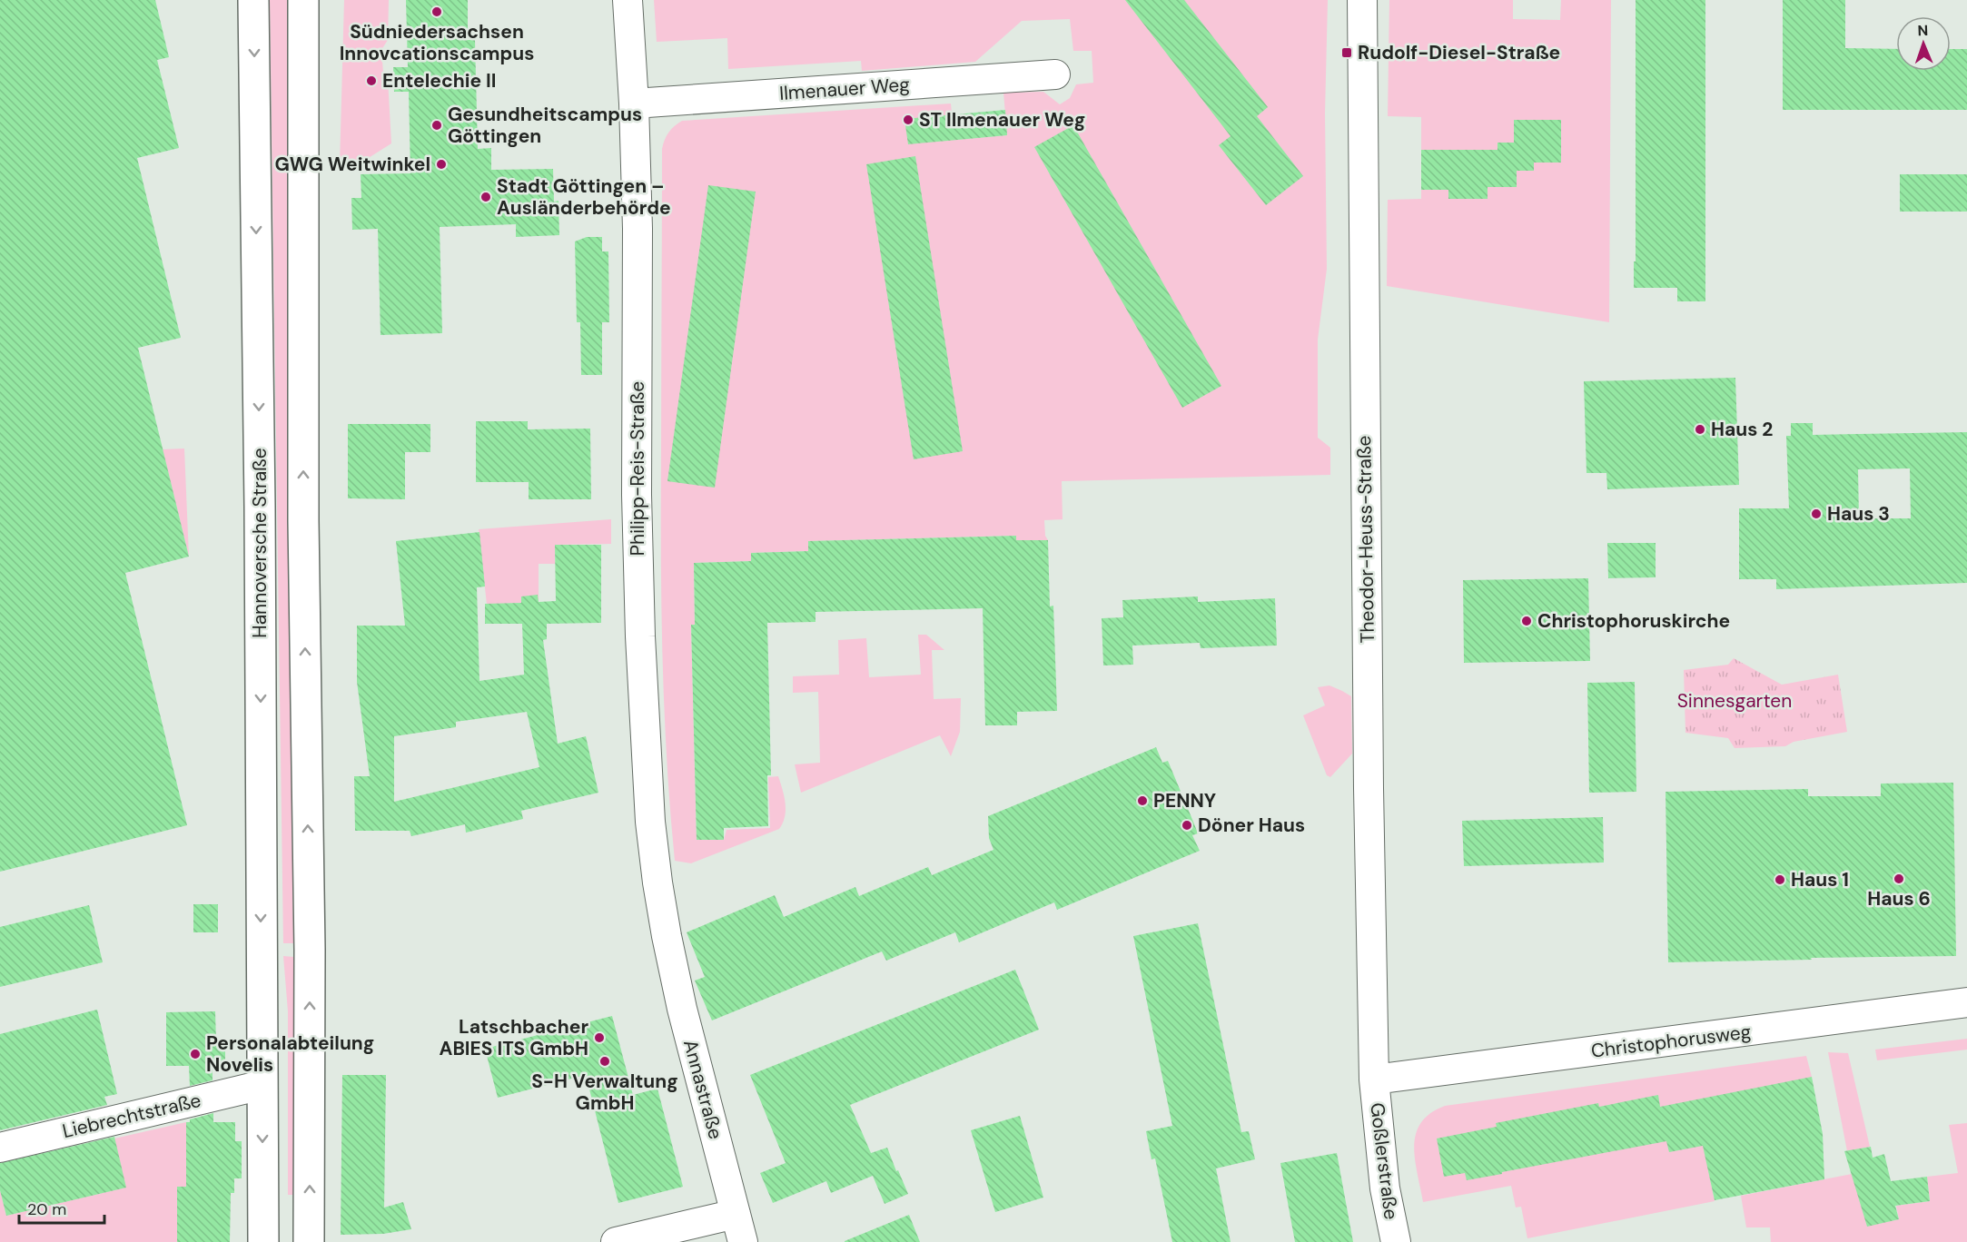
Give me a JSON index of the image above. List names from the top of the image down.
{
  "streets": {
    "main road": ["Hannoversche Straße"],
    "street": [
      "Ilmenauer Weg",
      "Philipp-Reis-Straße",
      "Theodor-Heuss-Straße",
      "Christophorusweg",
      "Annastraße",
      "Liebrechtstraße",
      "Goßlerstraße"
    ]
  },
  "crossings": [
    ["Ilmenauer Weg", "Philipp-Reis-Straße"],
    ["Philipp-Reis-Straße", "Annastraße"],
    ["Theodor-Heuss-Straße", "Christophorusweg"],
    ["Theodor-Heuss-Straße", "Goßlerstraße"],
    ["Hannoversche Straße", "Liebrechtstraße"],
    ["Christophorusweg", "Goßlerstraße"]
  ],
  "parks": ["Sinnesgarten"],
  "places": {
    "other": [
      "Südniedersachsen Innovcationscampus",
      "Entelechie II",
      "ST Ilmenauer Weg",
      "Gesundheitscampus Göttingen",
      "GWG Weitwinkel",
      "Stadt Göttingen – Ausländerbehörde",
      "Haus 2",
      "Haus 3",
      "Christophoruskirche",
      "PENNY",
      "Döner Haus",
      "Haus 6",
      "Haus 1",
      "Latschbacher ABIES ITS GmbH",
      "Personalabteilung Novelis",
      "S-H Verwaltung GmbH"
    ],
    "transit": ["Rudolf-Diesel-Straße"]
  },
  "scale_bar": "20 m",
  "north": "top"
}
